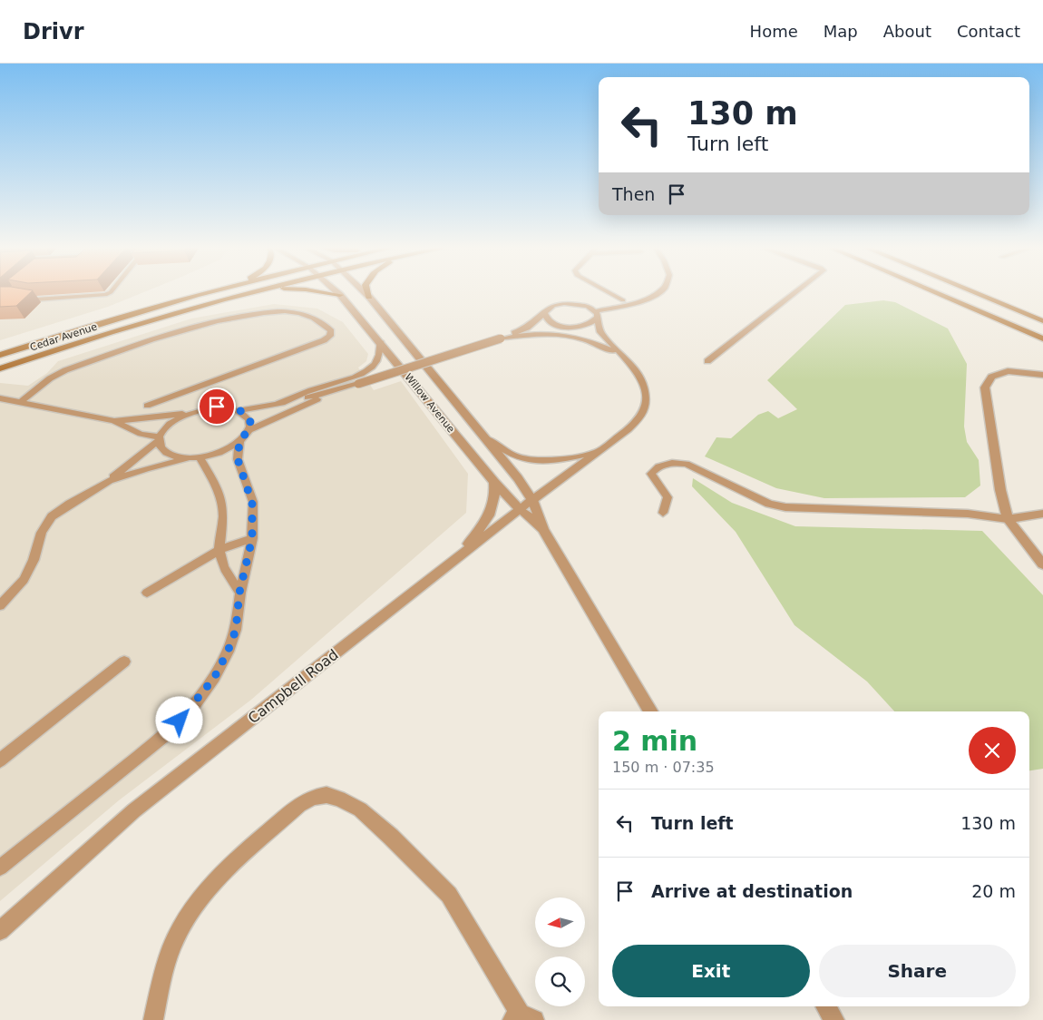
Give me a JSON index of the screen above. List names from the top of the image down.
{
  "streets": {
    "main road": ["Cedar Avenue"],
    "street": ["Willow Avenue", "Campbell Road"]
  },
  "crossings": [
    ["Willow Avenue", "Campbell Road"]
  ],
  "north": "left",
  "page": {
    "header": "Drivr",
    "nav": [
      "Home",
      "Map",
      "About",
      "Contact"
    ],
    "turn": ["130 m", "Turn left"],
    "then": "Then",
    "heading": ["2 min", "150 m · 07:35"],
    "list": [
      {
        "name": "Turn left",
        "value": "130 m"
      },
      {
        "name": "Arrive at destination",
        "value": "20 m"
      }
    ],
    "buttons": ["Exit", "Share"]
  }
}
